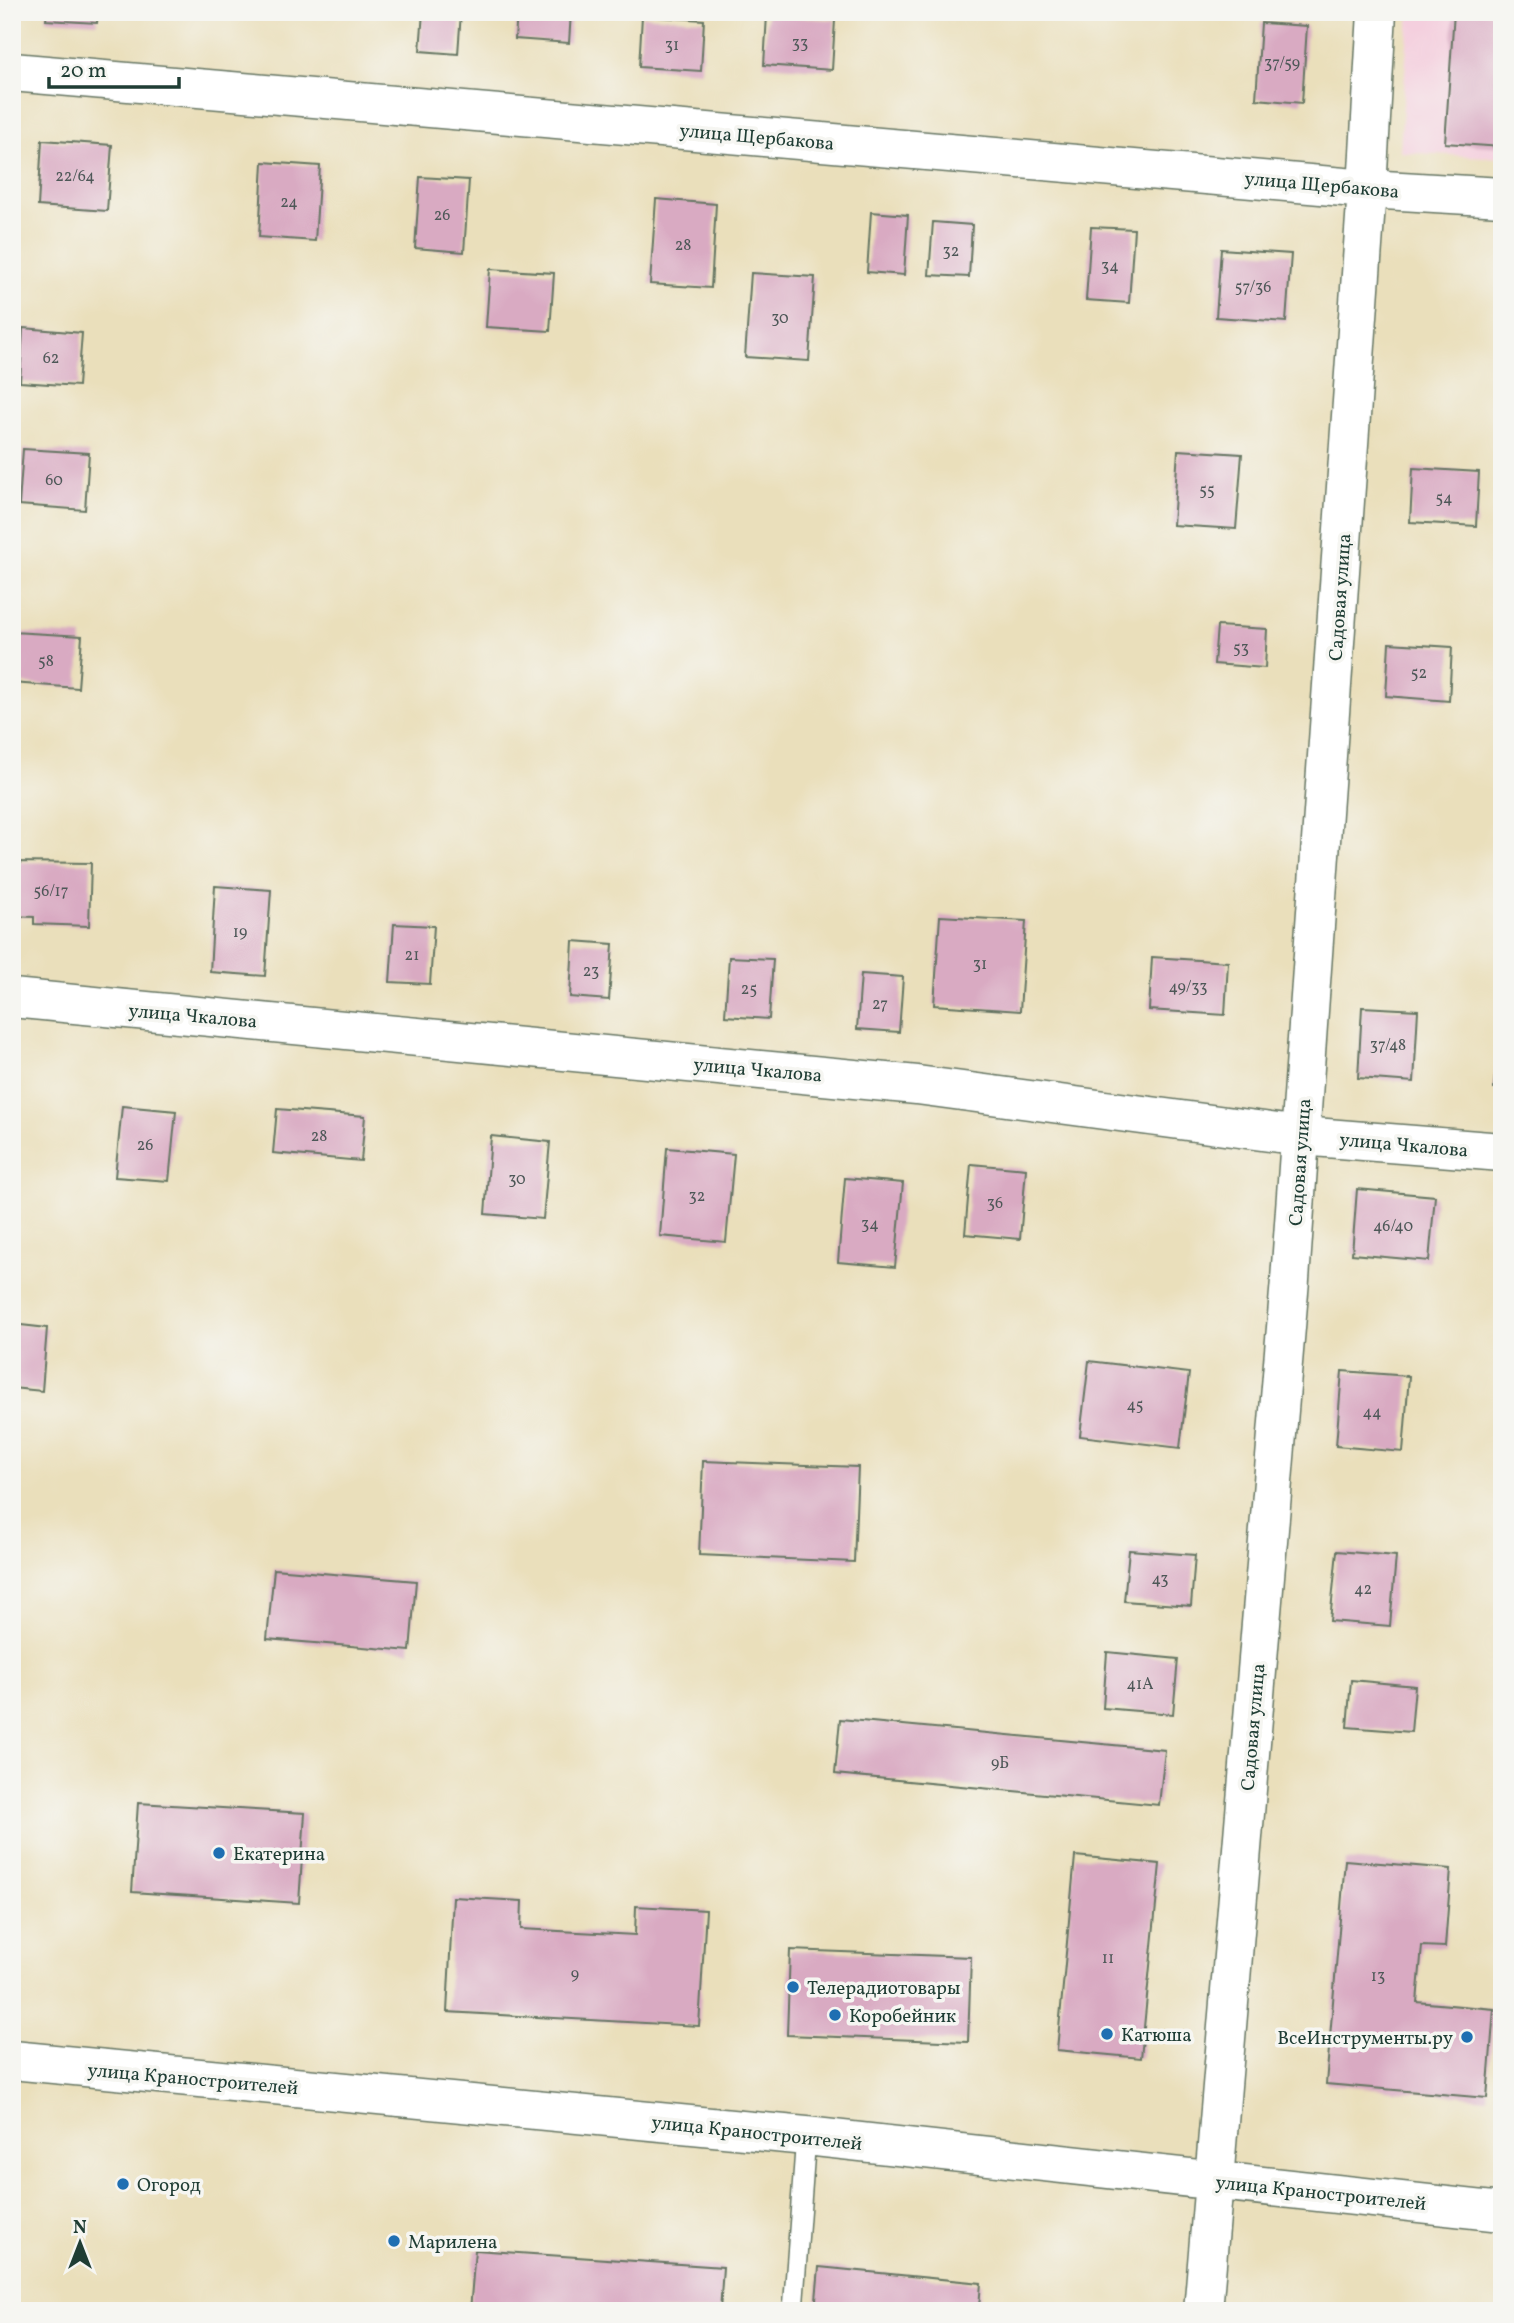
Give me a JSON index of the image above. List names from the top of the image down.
{
  "streets": {
    "street": [
      "улица Щербакова",
      "Садовая улица",
      "улица Чкалова",
      "улица Краностроителей"
    ]
  },
  "crossings": [
    ["улица Щербакова", "Садовая улица"],
    ["Садовая улица", "улица Чкалова"],
    ["Садовая улица", "улица Краностроителей"]
  ],
  "places": [
    "Екатерина",
    "Телерадиотовары",
    "Коробейник",
    "Катюша",
    "ВсеИнструменты.ру",
    "Огород",
    "Марилена"
  ],
  "house_numbers": [
    "33",
    "31",
    "37/59",
    "22/64",
    "24",
    "26",
    "28",
    "32",
    "34",
    "57/36",
    "30",
    "62",
    "60",
    "55",
    "54",
    "53",
    "58",
    "52",
    "56/17",
    "19",
    "21",
    "31",
    "23",
    "49/33",
    "25",
    "27",
    "37/48",
    "28",
    "26",
    "30",
    "32",
    "36",
    "34",
    "46/40",
    "45",
    "44",
    "43",
    "42",
    "41А",
    "9Б",
    "11",
    "9",
    "13"
  ],
  "scale_bar": "20 m",
  "north": "top"
}
